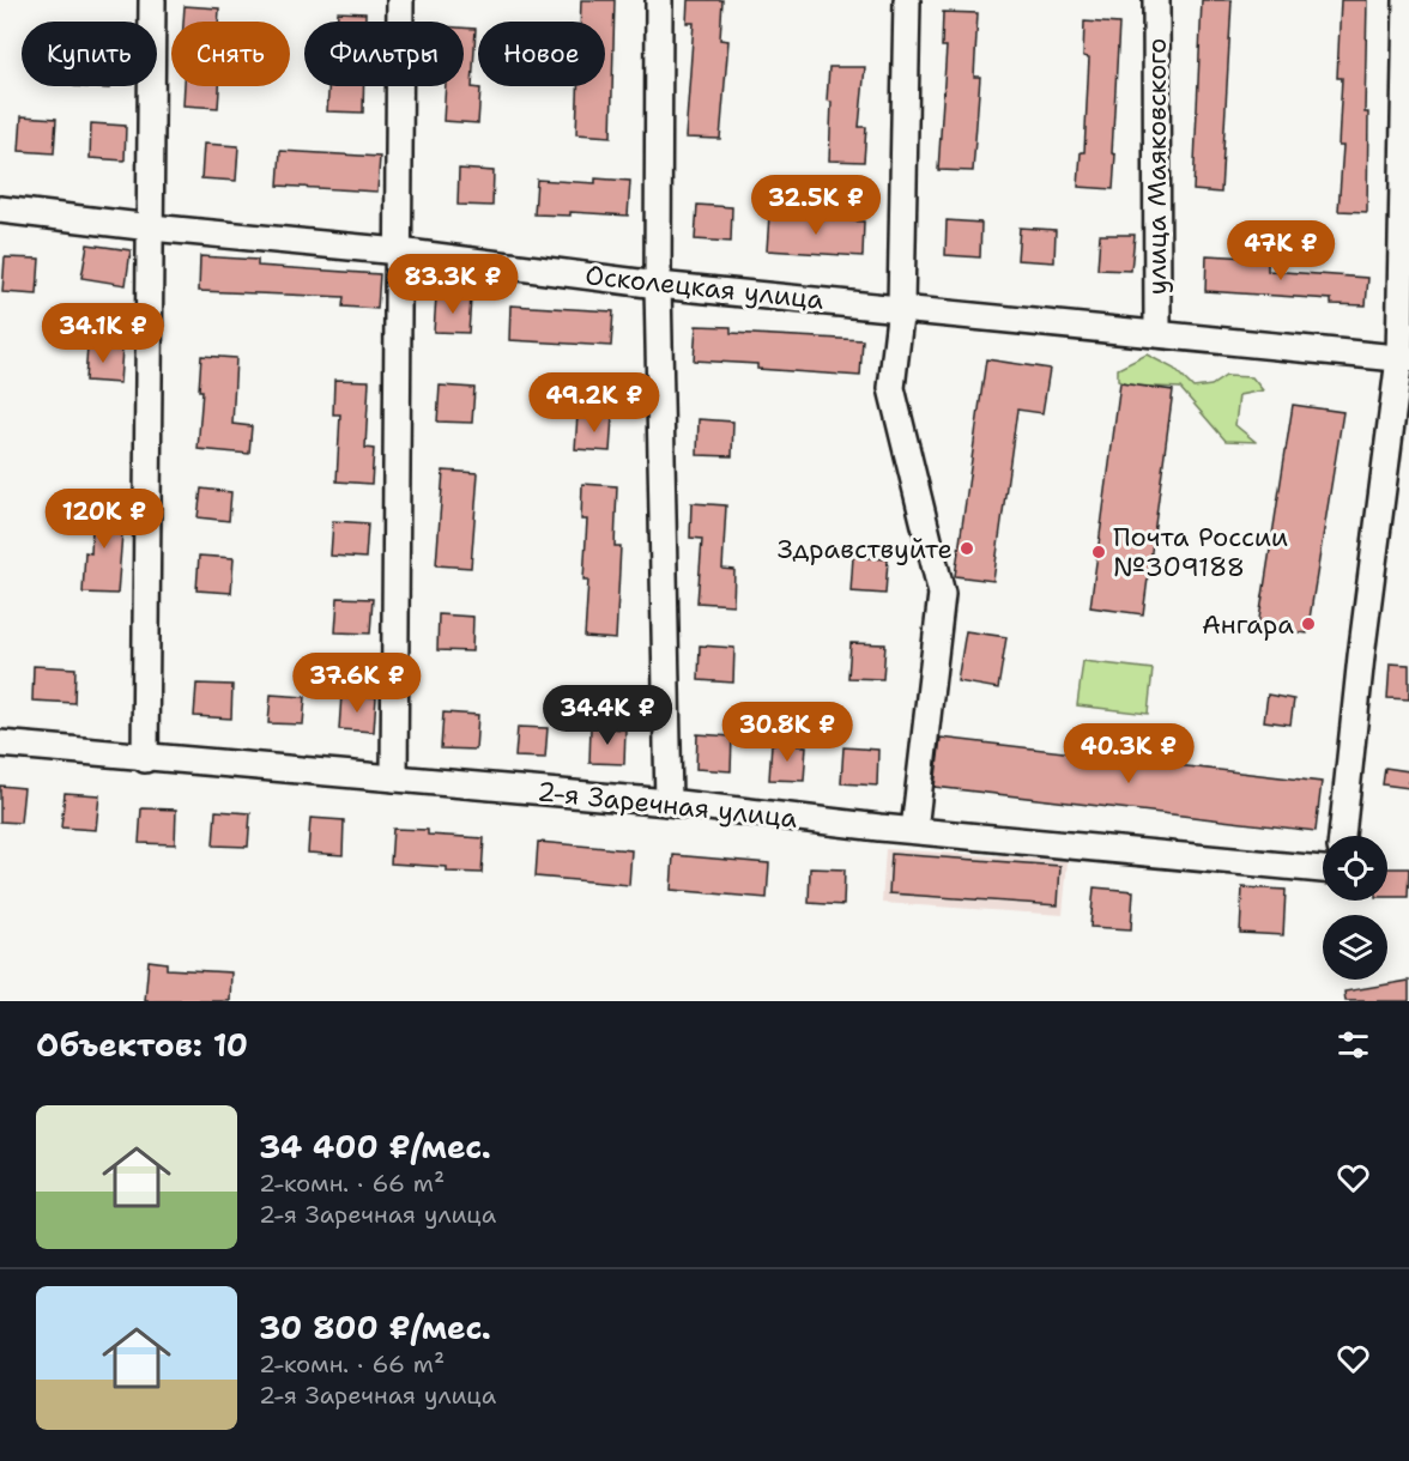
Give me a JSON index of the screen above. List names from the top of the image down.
{
  "streets": {
    "street": ["улица Маяковского", "Осколецкая улица", "2-я Заречная улица"]
  },
  "crossings": [
    ["улица Маяковского", "Осколецкая улица"]
  ],
  "places": ["Здравствуйте", "Почта России №309188", "Ангара"],
  "page": {
    "chip": [
      "Купить",
      "Снять",
      "Фильтры",
      "Новое"
    ],
    "price": [
      "32.5K ₽",
      "47K ₽",
      "83.3K ₽",
      "34.1K ₽",
      "49.2K ₽",
      "120K ₽",
      "37.6K ₽",
      "34.4K ₽",
      "30.8K ₽",
      "40.3K ₽"
    ],
    "heading": "Объектов: 10",
    "list": [
      {
        "name": "34 400 ₽/мес.",
        "note": "2-комн. · 66 m² · 2-я Заречная улица"
      },
      {
        "name": "30 800 ₽/мес.",
        "note": "2-комн. · 66 m² · 2-я Заречная улица"
      }
    ]
  }
}
